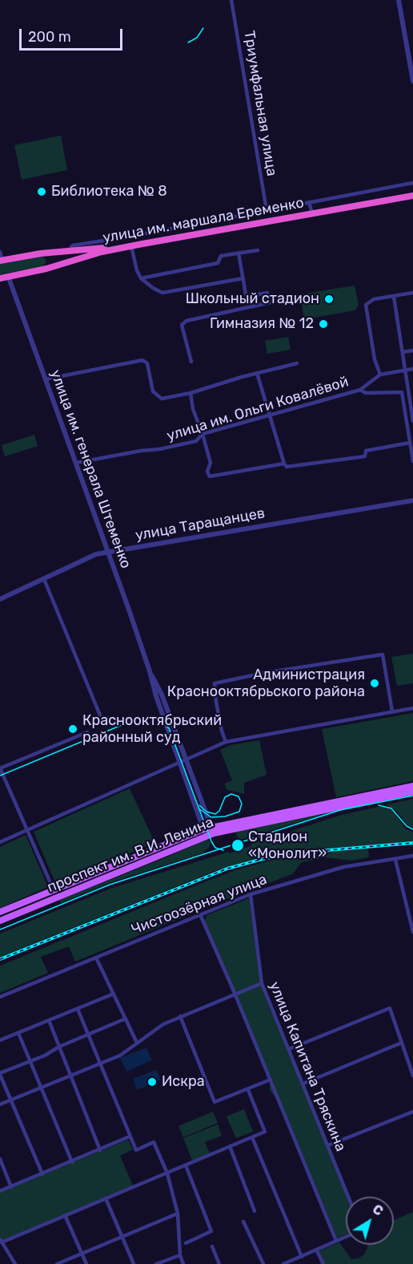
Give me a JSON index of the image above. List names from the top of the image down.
{
  "streets": {
    "highway": ["улица им. маршала Еременко"],
    "main road": ["проспект им. В.И. Ленина"],
    "street": [
      "Триумфальная улица",
      "улица им. Ольги Ковалёвой",
      "улица им. генерала Штеменко",
      "улица Таращанцев",
      "Чистоозёрная улица",
      "улица Капитана Тряскина"
    ]
  },
  "crossings": [
    ["Триумфальная улица", "улица им. маршала Еременко"],
    ["улица им. маршала Еременко", "улица им. генерала Штеменко"],
    ["улица им. Ольги Ковалёвой", "улица им. генерала Штеменко"],
    ["улица им. генерала Штеменко", "улица Таращанцев"],
    ["улица им. генерала Штеменко", "проспект им. В.И. Ленина"],
    ["Чистоозёрная улица", "улица Капитана Тряскина"]
  ],
  "places": [
    "Библиотека № 8",
    "Школьный стадион",
    "Гимназия № 12",
    "Администрация Краснооктябрьского района",
    "Краснооктябрьский районный суд",
    "Стадион «Монолит»",
    "Искра"
  ],
  "scale_bar": "200 m",
  "north": "top right"
}
